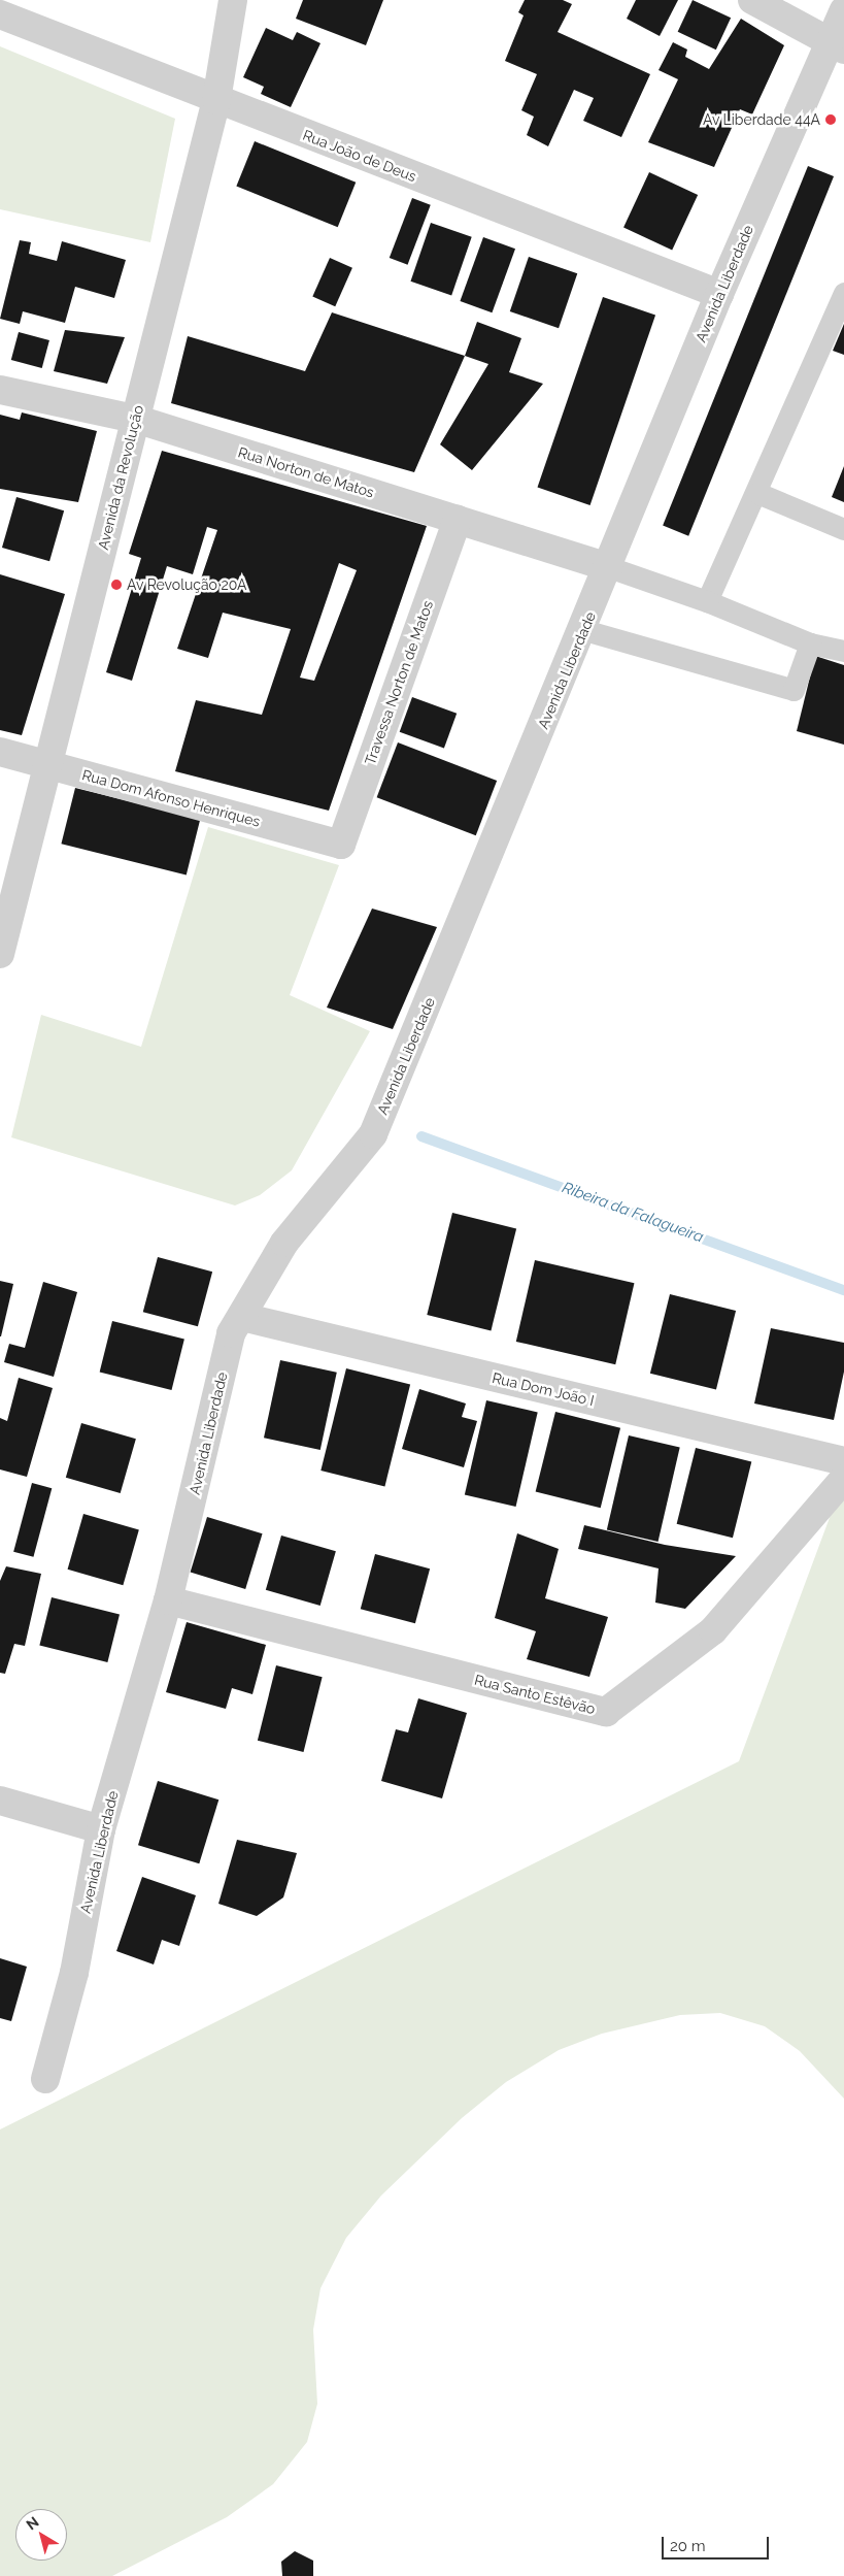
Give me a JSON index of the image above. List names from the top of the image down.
{
  "streets": {
    "street": [
      "Rua João de Deus",
      "Avenida Liberdade",
      "Rua Norton de Matos",
      "Avenida da Revolução",
      "Travessa Norton de Matos",
      "Rua Dom Afonso Henriques",
      "Rua Dom João I",
      "Rua Santo Estêvão"
    ]
  },
  "crossings": [
    ["Rua João de Deus", "Avenida Liberdade"],
    ["Rua João de Deus", "Avenida da Revolução"],
    ["Avenida Liberdade", "Rua Norton de Matos"],
    ["Avenida Liberdade", "Rua Dom João I"],
    ["Avenida Liberdade", "Rua Santo Estêvão"],
    ["Rua Norton de Matos", "Avenida da Revolução"],
    ["Rua Norton de Matos", "Travessa Norton de Matos"],
    ["Avenida da Revolução", "Rua Dom Afonso Henriques"],
    ["Travessa Norton de Matos", "Rua Dom Afonso Henriques"]
  ],
  "water": ["Ribeira da Falagueira"],
  "places": ["Av Liberdade 44A", "Av Revolução 20A"],
  "scale_bar": "20 m",
  "north": "top left"
}
